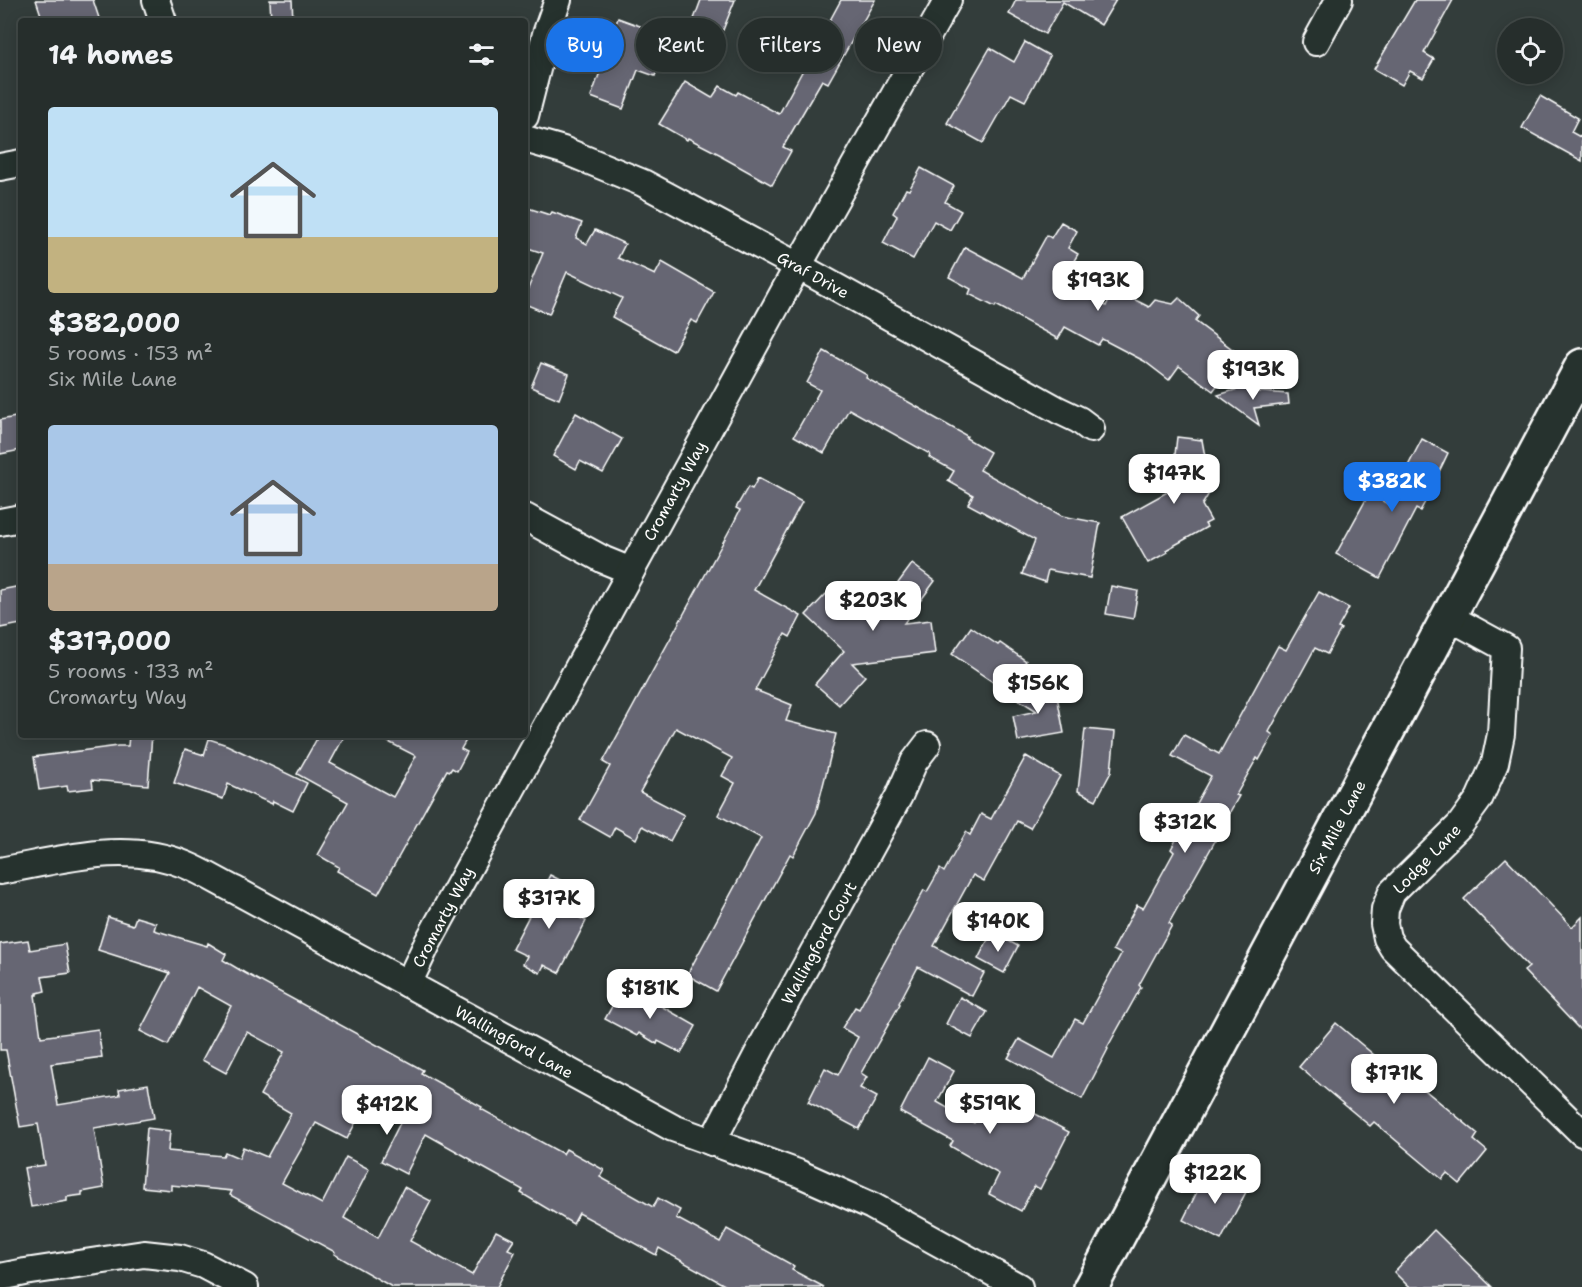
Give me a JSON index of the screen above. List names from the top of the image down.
{
  "streets": {
    "street": [
      "Graf Drive",
      "Cromarty Way",
      "Six Mile Lane",
      "Lodge Lane",
      "Wallingford Court",
      "Wallingford Lane"
    ]
  },
  "crossings": [
    ["Graf Drive", "Cromarty Way"],
    ["Cromarty Way", "Wallingford Lane"],
    ["Six Mile Lane", "Lodge Lane"],
    ["Wallingford Court", "Wallingford Lane"]
  ],
  "page": {
    "chip": [
      "Buy",
      "Rent",
      "Filters",
      "New"
    ],
    "heading": "14 homes",
    "list": [
      {
        "name": "$382,000",
        "note": "5 rooms · 153 m² · Six Mile Lane"
      },
      {
        "name": "$317,000",
        "note": "5 rooms · 133 m² · Cromarty Way"
      }
    ],
    "price": [
      "$193K",
      "$193K",
      "$147K",
      "$382K",
      "$203K",
      "$156K",
      "$312K",
      "$317K",
      "$140K",
      "$181K",
      "$171K",
      "$519K",
      "$412K",
      "$122K"
    ]
  }
}
